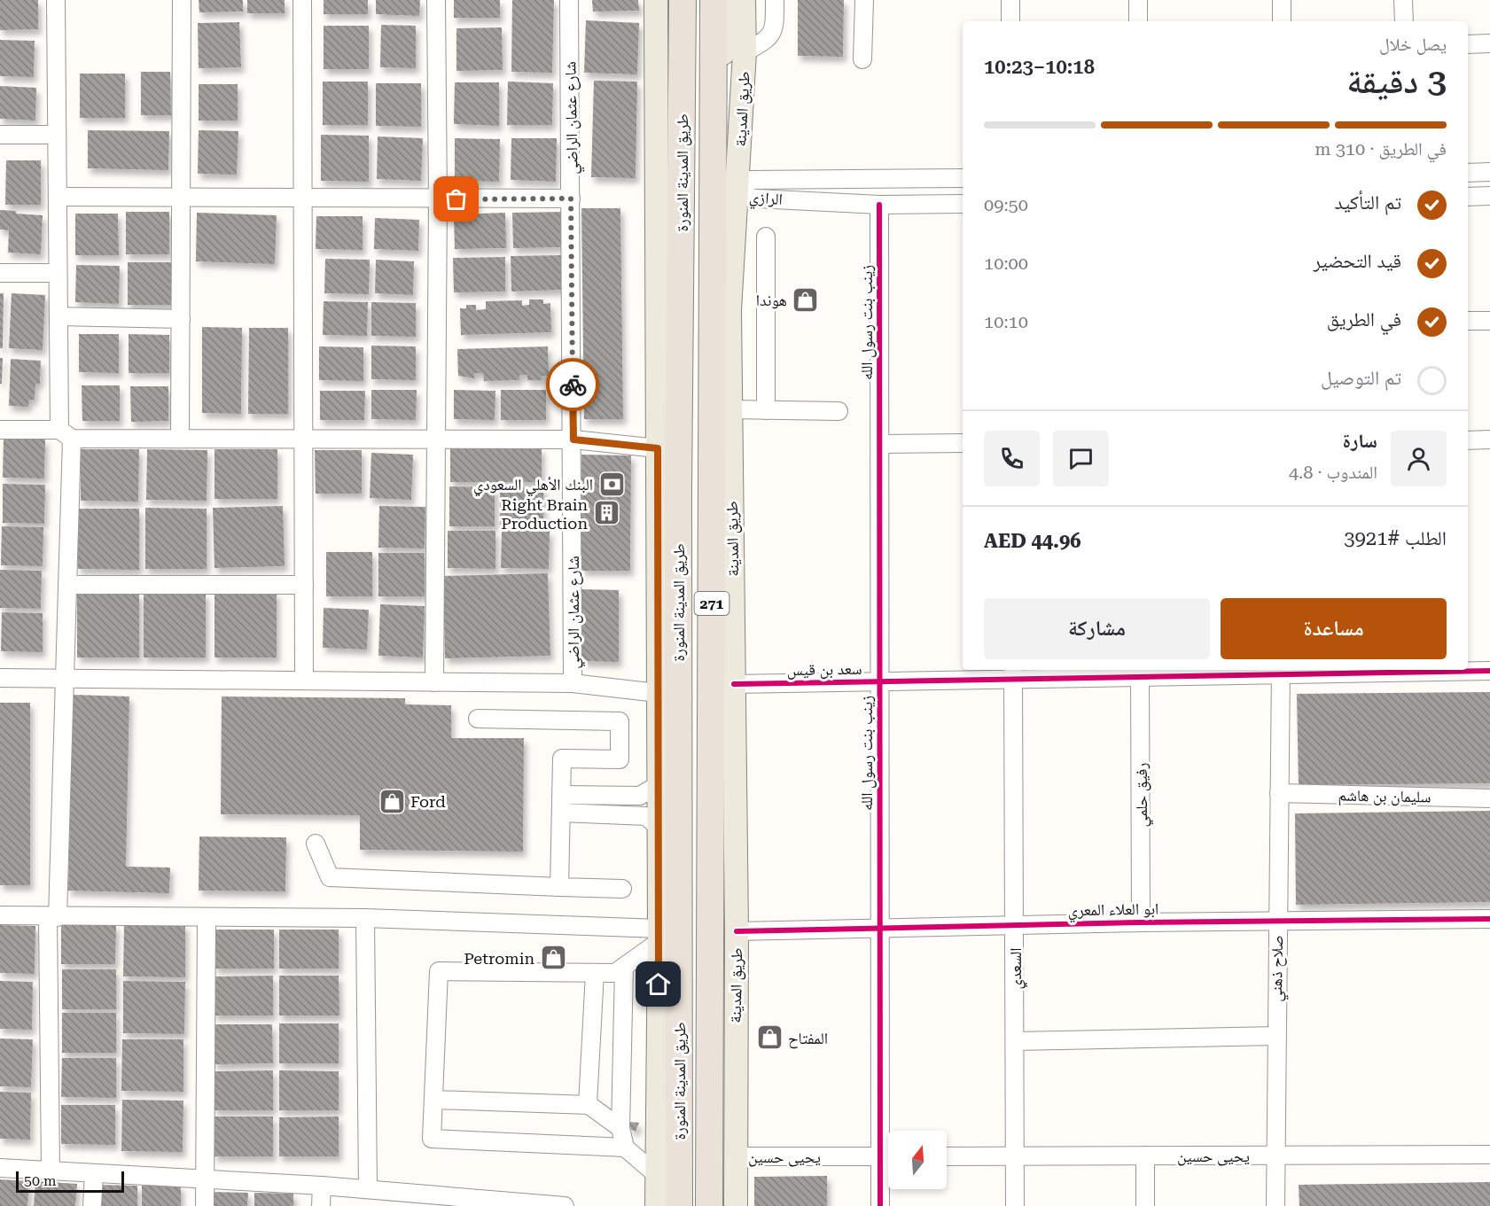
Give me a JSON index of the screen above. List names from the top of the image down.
{
  "streets": {
    "highway": ["طريق المدينة المنورة", "271"],
    "main road": ["طريق المدينة"],
    "street": [
      "شارع عثمان الراضي",
      "الرازي",
      "زينب بنت رسول الله",
      "سعد بن قيس",
      "رفيق حلمي",
      "سليمان بن هاشم",
      "ابو العلاء المعري",
      "السعدي",
      "صلاح ذهني",
      "يحيى حسين"
    ]
  },
  "crossings": [
    ["طريق المدينة", "الرازي"],
    ["طريق المدينة", "سعد بن قيس"],
    ["طريق المدينة", "ابو العلاء المعري"],
    ["طريق المدينة", "يحيى حسين"],
    ["الرازي", "زينب بنت رسول الله"],
    ["زينب بنت رسول الله", "سعد بن قيس"],
    ["زينب بنت رسول الله", "ابو العلاء المعري"],
    ["زينب بنت رسول الله", "يحيى حسين"],
    ["سعد بن قيس", "رفيق حلمي"],
    ["سعد بن قيس", "السعدي"],
    ["سعد بن قيس", "صلاح ذهني"],
    ["رفيق حلمي", "ابو العلاء المعري"],
    ["سليمان بن هاشم", "صلاح ذهني"],
    ["ابو العلاء المعري", "السعدي"],
    ["ابو العلاء المعري", "صلاح ذهني"],
    ["السعدي", "يحيى حسين"],
    ["صلاح ذهني", "يحيى حسين"]
  ],
  "places": {
    "shop": [
      "هوندا",
      "Ford",
      "Petromin",
      "المفتاح"
    ],
    "bank": ["البنك الأهلي السعودي"],
    "building": ["Right Brain Production"]
  },
  "scale_bar": "50 m",
  "north": "top",
  "page": {
    "heading": ["3 دقيقة", "يصل خلال", "10:18–10:23"],
    "panel": [
      "سارة",
      "المندوب · 4.8",
      "الطلب #3921",
      "AED 44.96"
    ],
    "bar": "في الطريق · 310 m",
    "list": [
      ["تم التأكيد", "09:50"],
      ["قيد التحضير", "10:00"],
      ["في الطريق", "10:10"],
      "تم التوصيل"
    ],
    "buttons": ["مساعدة", "مشاركة"],
    "scale": "50 m"
  }
}
